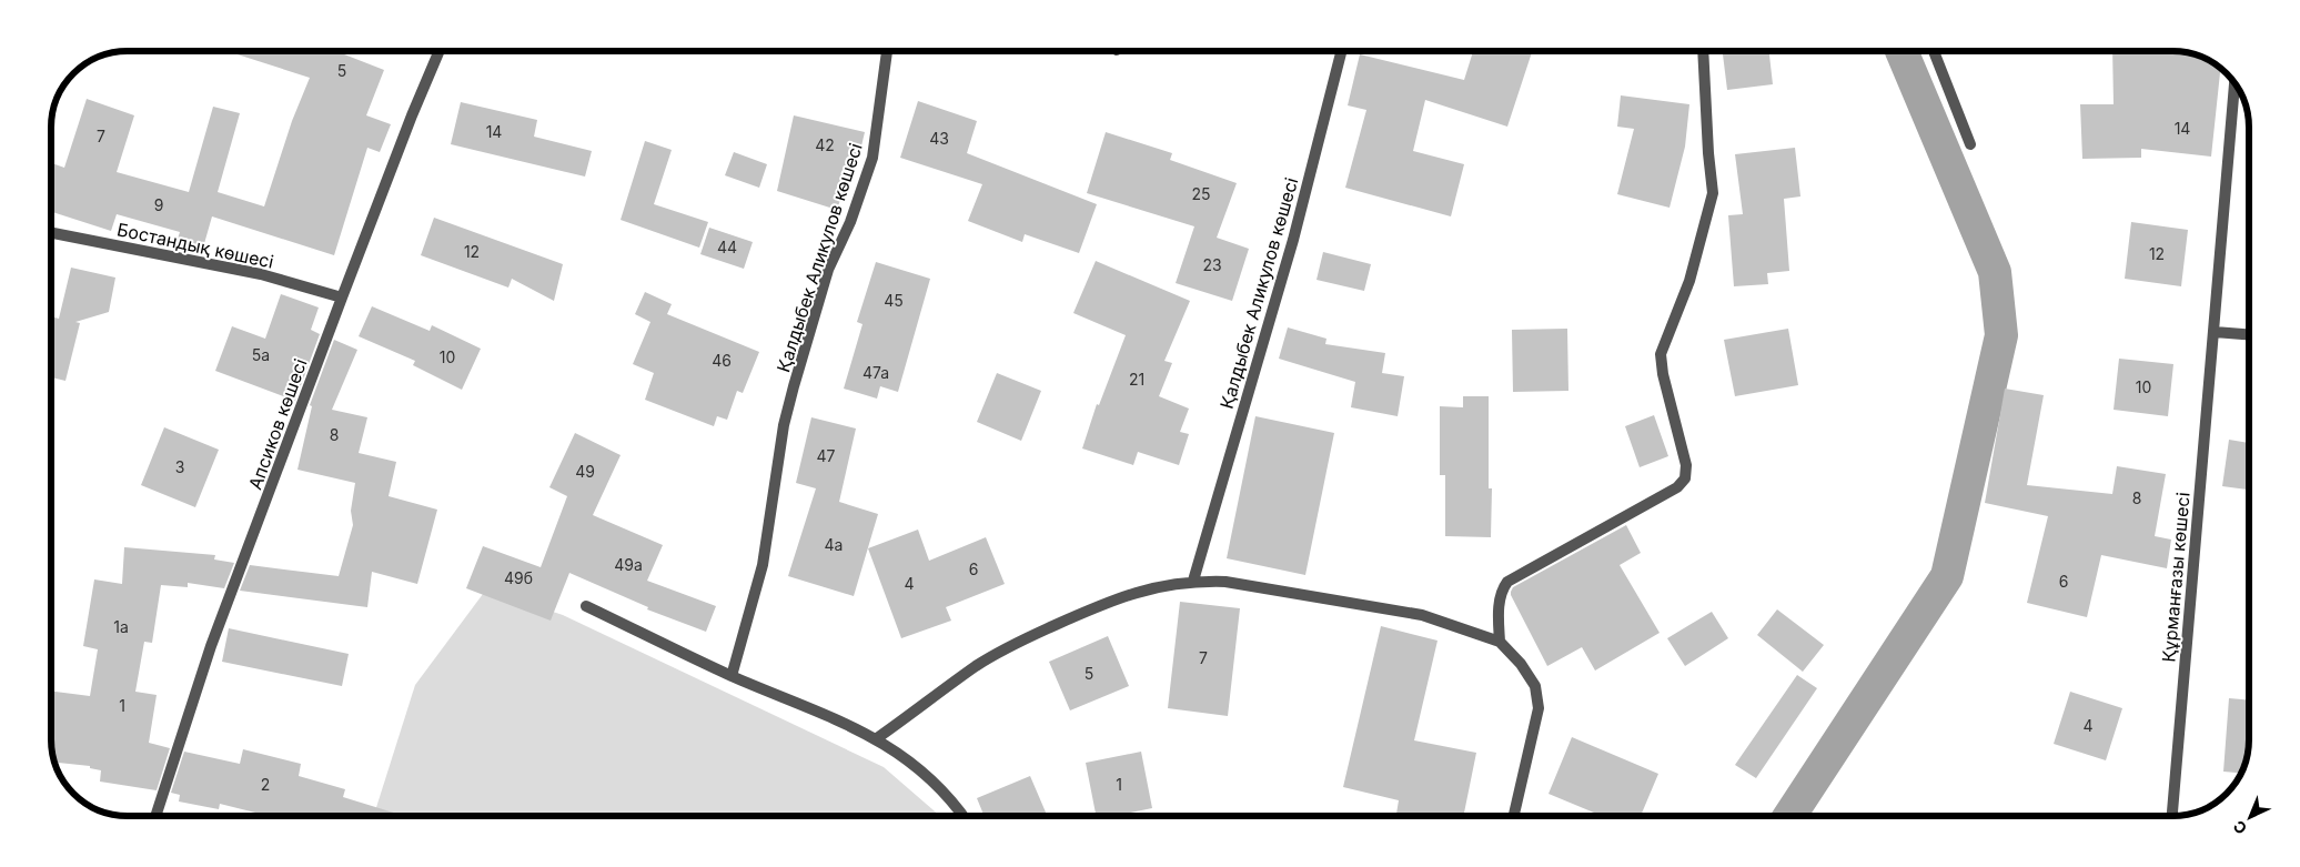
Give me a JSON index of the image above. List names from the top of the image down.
{
  "streets": {
    "street": [
      "Бостандық көшесі",
      "Қалдыбек Аликулов көшесі",
      "Апсиков көшесі",
      "Құрманғазы көшесі"
    ]
  },
  "crossings": [
    ["Бостандық көшесі", "Апсиков көшесі"]
  ],
  "house_numbers": [
    "5",
    "14",
    "14",
    "7",
    "43",
    "42",
    "25",
    "9",
    "44",
    "12",
    "12",
    "23",
    "45",
    "5а",
    "10",
    "46",
    "47а",
    "21",
    "10",
    "8",
    "47",
    "3",
    "49",
    "8",
    "4а",
    "49а",
    "6",
    "49б",
    "6",
    "4",
    "1а",
    "7",
    "5",
    "1",
    "4",
    "2",
    "1"
  ],
  "north": "bottom left"
}
